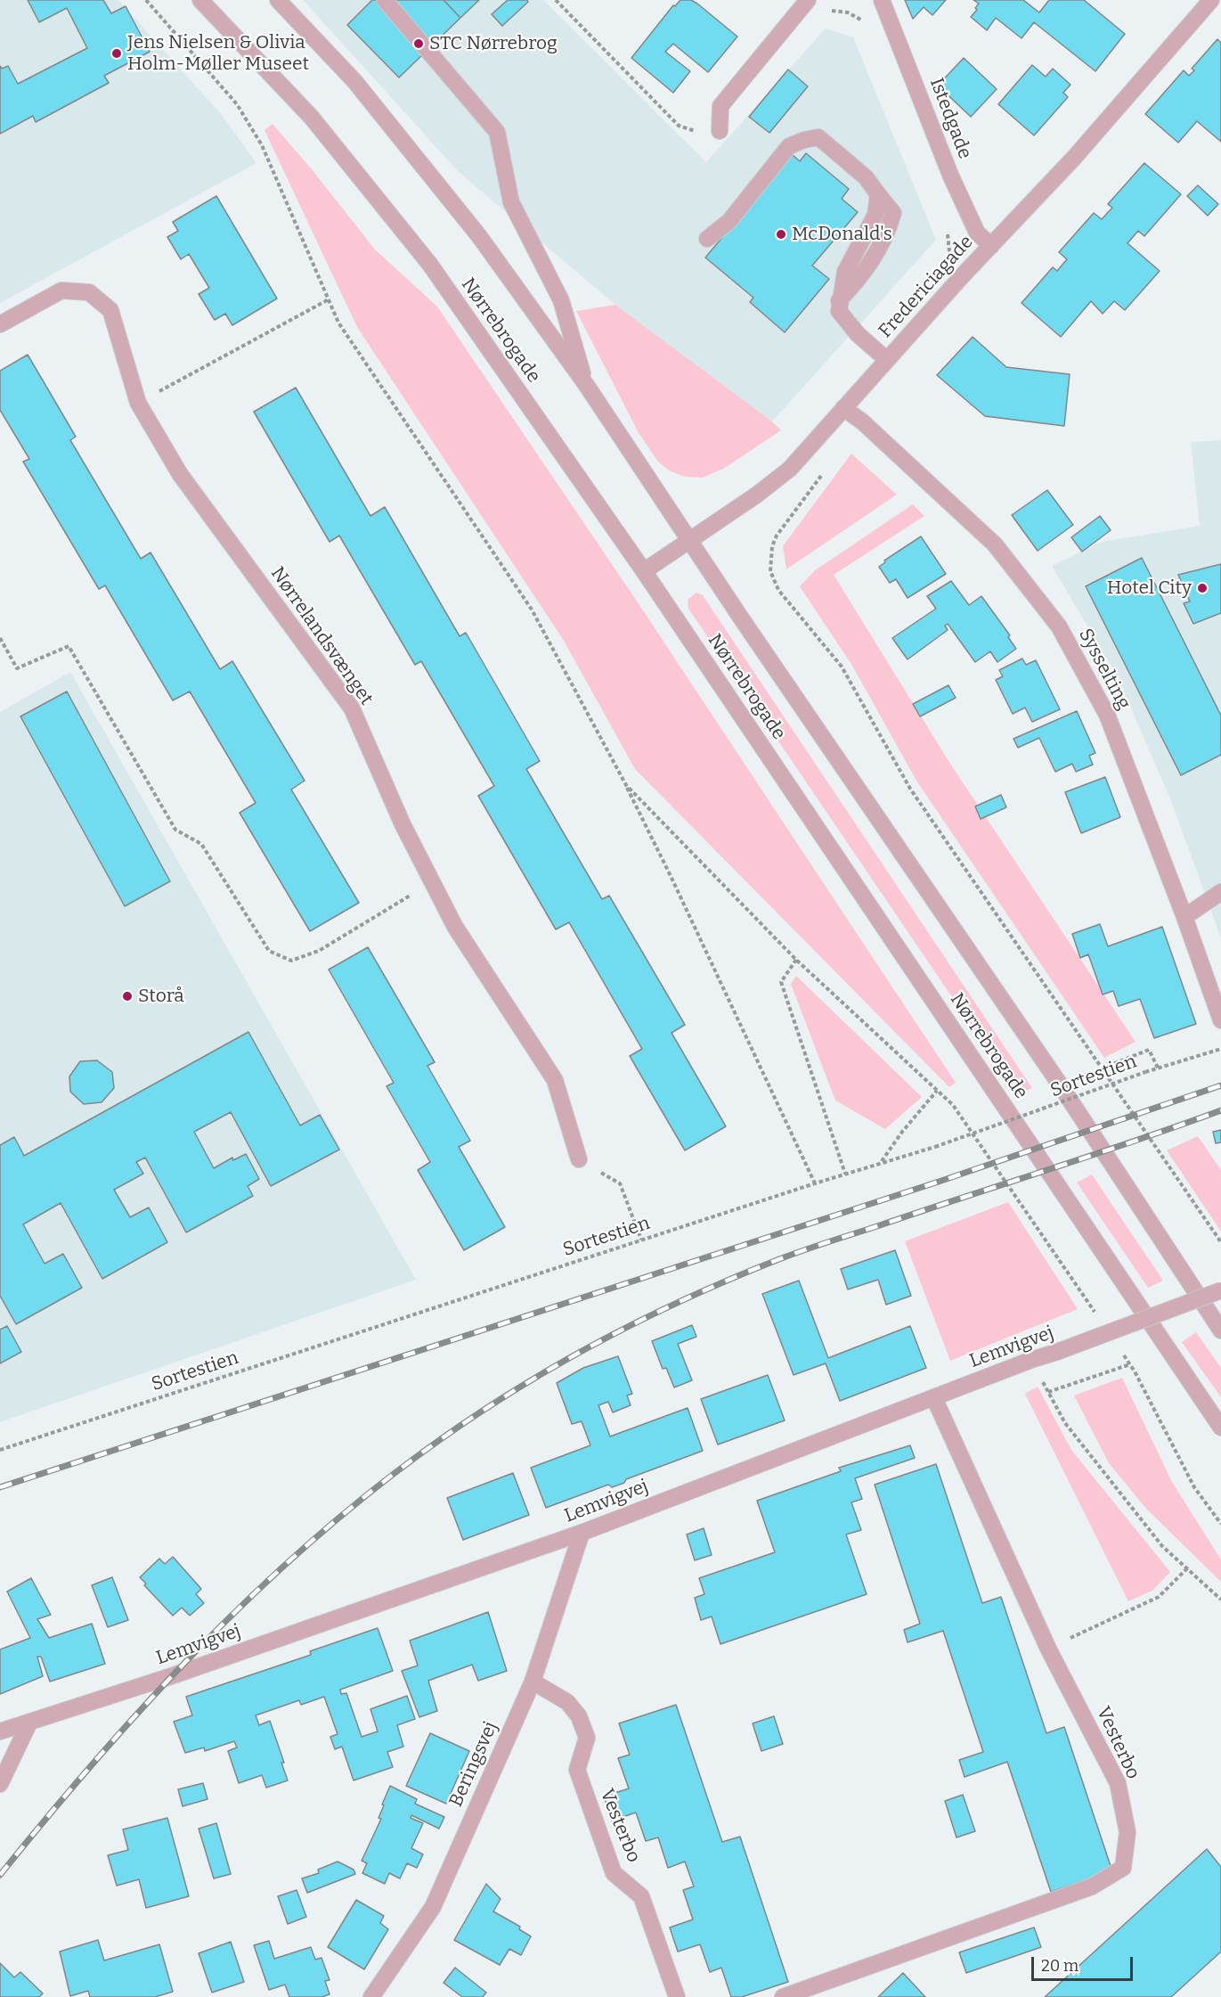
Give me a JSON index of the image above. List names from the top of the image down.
{
  "streets": {
    "street": [
      "Istedgade",
      "Fredericiagade",
      "Nørrebrogade",
      "Nørrelandsvænget",
      "Sysselting",
      "Lemvigvej",
      "Vesterbo",
      "Beringsvej"
    ],
    "path": ["Sortestien"]
  },
  "crossings": [
    ["Istedgade", "Fredericiagade"],
    ["Fredericiagade", "Nørrebrogade"],
    ["Fredericiagade", "Sysselting"],
    ["Lemvigvej", "Vesterbo"],
    ["Lemvigvej", "Beringsvej"],
    ["Vesterbo", "Beringsvej"]
  ],
  "places": [
    "STC Nørrebrog",
    "Jens Nielsen & Olivia Holm-Møller Museet",
    "McDonald's",
    "Hotel City",
    "Storå"
  ],
  "scale_bar": "20 m"
}
